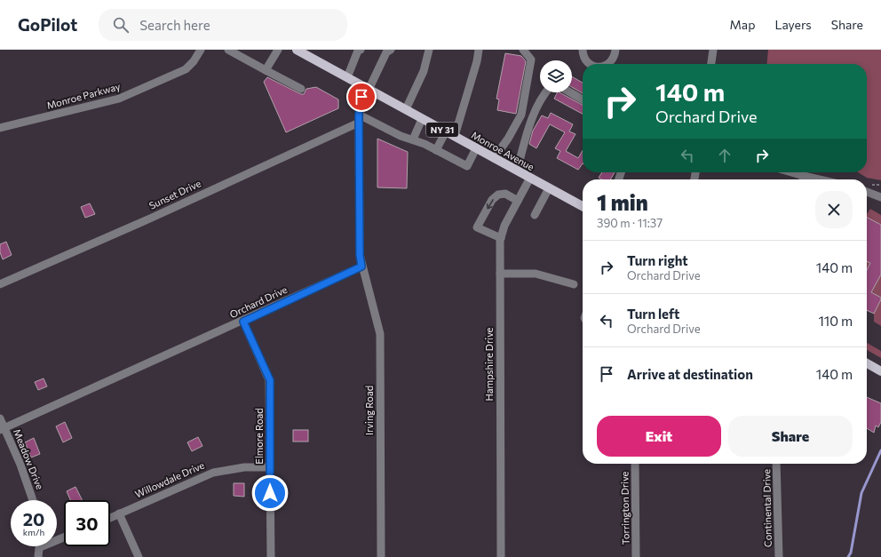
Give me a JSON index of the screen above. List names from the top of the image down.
{
  "streets": {
    "main road": ["NY 31", "Monroe Avenue"],
    "street": [
      "Monroe Parkway",
      "Sunset Drive",
      "Orchard Drive",
      "Hampshire Drive",
      "Irving Road",
      "Elmore Road",
      "Meadow Drive",
      "Willowdale Drive",
      "Torrington Drive",
      "Continental Drive"
    ]
  },
  "crossings": [
    ["Monroe Avenue", "Hampshire Drive"],
    ["Orchard Drive", "Irving Road"],
    ["Orchard Drive", "Elmore Road"],
    ["Orchard Drive", "Meadow Drive"],
    ["Elmore Road", "Willowdale Drive"]
  ],
  "page": {
    "header": "GoPilot",
    "search": "Search here",
    "nav": ["Map", "Layers", "Share"],
    "turn": ["140 m", "Orchard Drive"],
    "heading": ["1 min", "390 m · 11:37"],
    "list": [
      {
        "name": "Turn right",
        "note": "Orchard Drive",
        "value": "140 m"
      },
      {
        "name": "Turn left",
        "note": "Orchard Drive",
        "value": "110 m"
      },
      {
        "name": "Arrive at destination",
        "value": "140 m"
      }
    ],
    "buttons": ["Exit", "Share"],
    "speed": "20 km/h",
    "limit": "30"
  }
}
